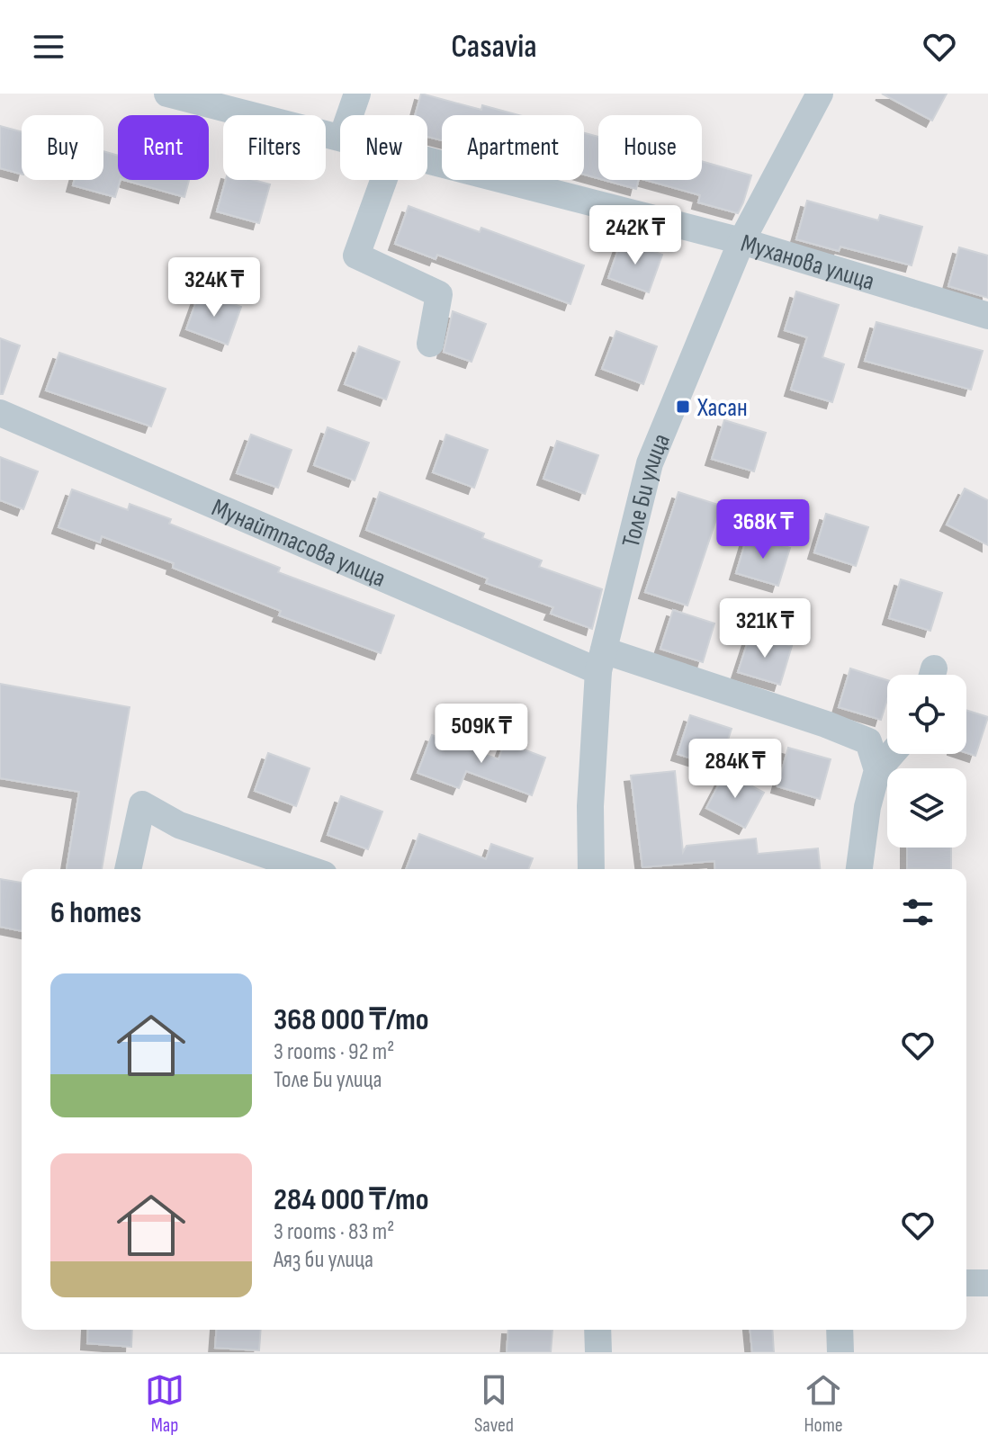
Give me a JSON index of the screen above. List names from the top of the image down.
{
  "streets": {
    "street": ["Муханова улица", "Толе Би улица", "Мунайтпасова улица"]
  },
  "crossings": [
    ["Муханова улица", "Толе Би улица"],
    ["Толе Би улица", "Мунайтпасова улица"]
  ],
  "places": {
    "transit": ["Хасан"]
  },
  "page": {
    "header": "Casavia",
    "chip": [
      "Buy",
      "Rent",
      "Filters",
      "New",
      "Apartment",
      "House"
    ],
    "price": [
      "242K ₸",
      "324K ₸",
      "368K ₸",
      "321K ₸",
      "509K ₸",
      "284K ₸"
    ],
    "heading": "6 homes",
    "list": [
      {
        "name": "368 000 ₸/mo",
        "note": "3 rooms · 92 m² · Толе Би улица"
      },
      {
        "name": "284 000 ₸/mo",
        "note": "3 rooms · 83 m² · Аяз би улица"
      }
    ],
    "tabs": ["Map", "Saved", "Home"]
  }
}
